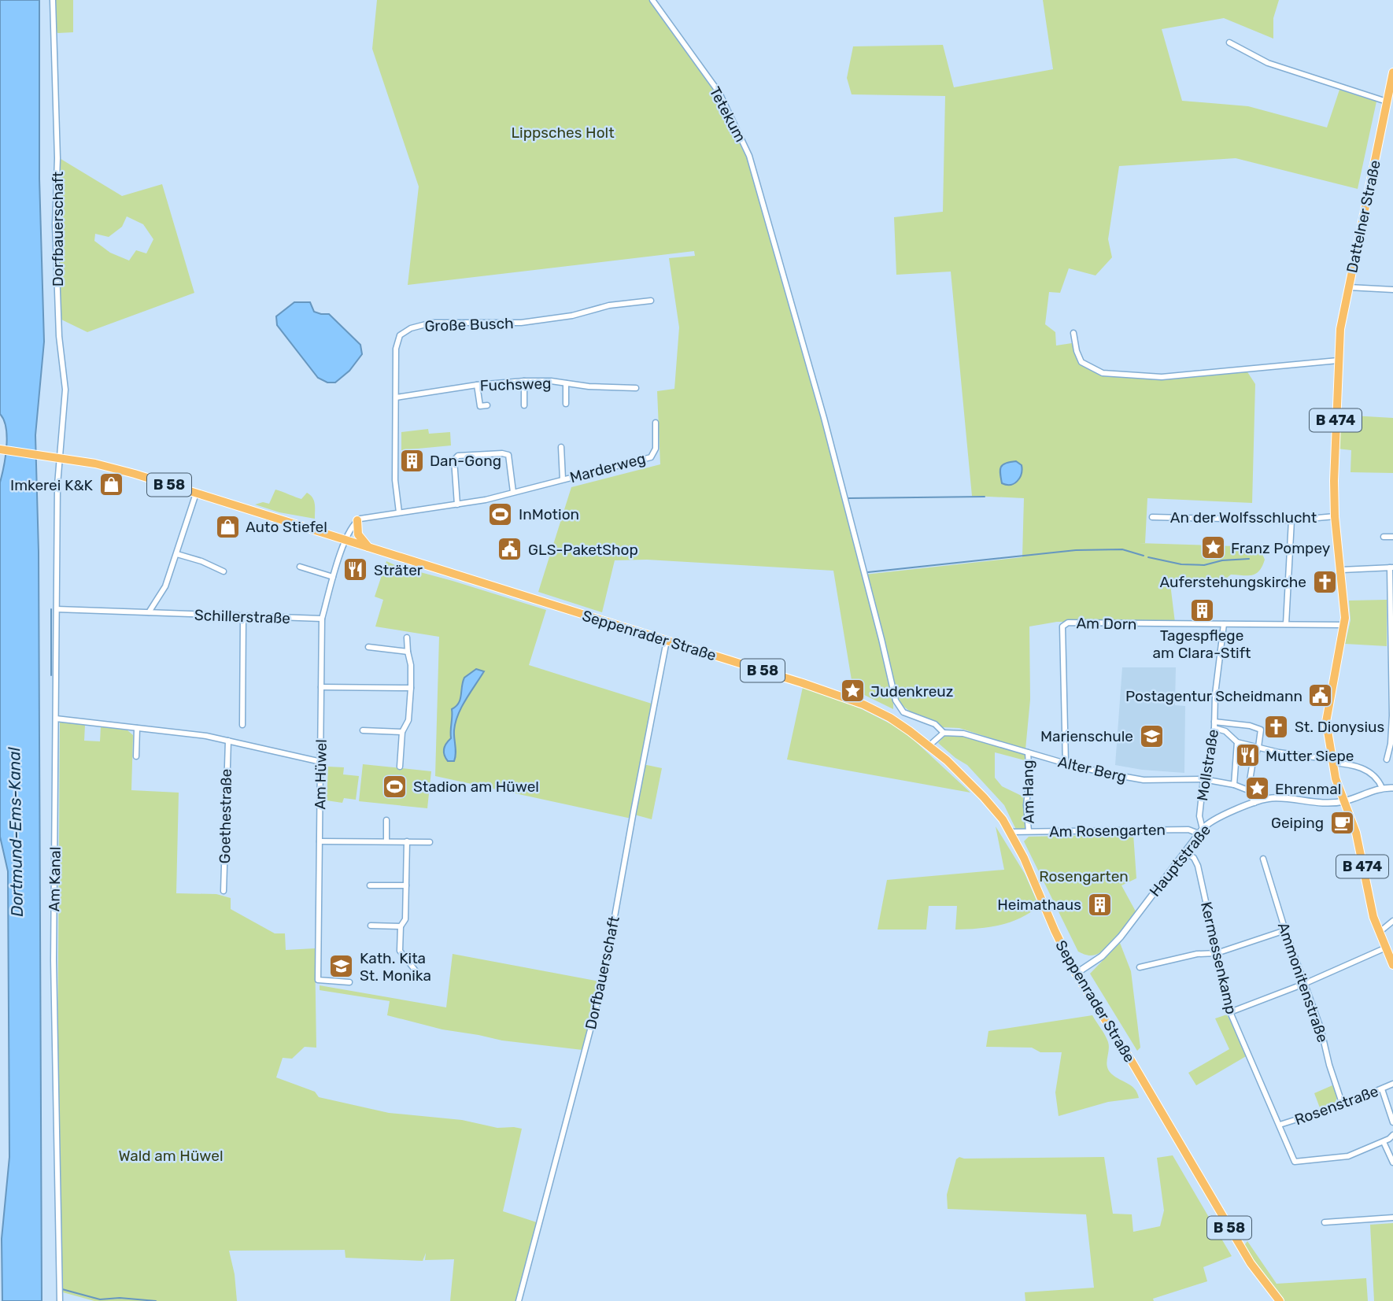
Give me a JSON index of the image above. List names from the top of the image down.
{
  "streets": {
    "main road": [
      "Dattelner Straße",
      "B 474",
      "B 58",
      "Seppenrader Straße"
    ],
    "street": [
      "Tetekum",
      "Dorfbauerschaft",
      "Große Busch",
      "Fuchsweg",
      "Marderweg",
      "An der Wolfsschlucht",
      "Schillerstraße",
      "Am Dorn",
      "Mollstraße",
      "Alter Berg",
      "Am Hüwel",
      "Am Hang",
      "Goethestraße",
      "Am Rosengarten",
      "Hauptstraße",
      "Am Kanal",
      "Kermessenkamp",
      "Ammonitenstraße",
      "Rosenstraße"
    ]
  },
  "crossings": [
    ["Tetekum", "Alter Berg"],
    ["Dattelner Straße", "B 474"],
    ["Dattelner Straße", "An der Wolfsschlucht"],
    ["Dattelner Straße", "Hauptstraße"],
    ["Dorfbauerschaft", "Seppenrader Straße"],
    ["Dorfbauerschaft", "Am Kanal"],
    ["Große Busch", "Fuchsweg"],
    ["Große Busch", "Marderweg"],
    ["B 474", "Hauptstraße"],
    ["Schillerstraße", "Am Hüwel"],
    ["Am Dorn", "Mollstraße"],
    ["Am Dorn", "Alter Berg"],
    ["Seppenrader Straße", "Am Hüwel"],
    ["Seppenrader Straße", "Am Rosengarten"],
    ["Seppenrader Straße", "Hauptstraße"],
    ["Seppenrader Straße", "Am Kanal"],
    ["Mollstraße", "Alter Berg"],
    ["Mollstraße", "Am Rosengarten"],
    ["Mollstraße", "Hauptstraße"],
    ["Alter Berg", "Am Hang"],
    ["Am Hang", "Am Rosengarten"],
    ["Am Rosengarten", "Hauptstraße"],
    ["Hauptstraße", "Kermessenkamp"],
    ["Kermessenkamp", "Rosenstraße"],
    ["Ammonitenstraße", "Rosenstraße"]
  ],
  "water": ["Dortmund-Ems-Kanal"],
  "parks": ["Lippsches Holt", "Rosengarten", "Wald am Hüwel"],
  "places": {
    "building": ["Dan-Gong", "Tagespflege am Clara-Stift", "Heimathaus"],
    "shop": ["Imkerei K&K", "Auto Stiefel"],
    "sports": ["InMotion", "Stadion am Hüwel"],
    "place": ["Franz Pompey", "Judenkreuz", "Ehrenmal"],
    "public building": ["GLS-PaketShop", "Postagentur Scheidmann"],
    "restaurant": ["Sträter", "Mutter Siepe"],
    "church": ["Auferstehungskirche", "St. Dionysius"],
    "school or university": ["Marienschule", "Kath. Kita St. Monika"],
    "cafe": ["Geiping"]
  }
}
